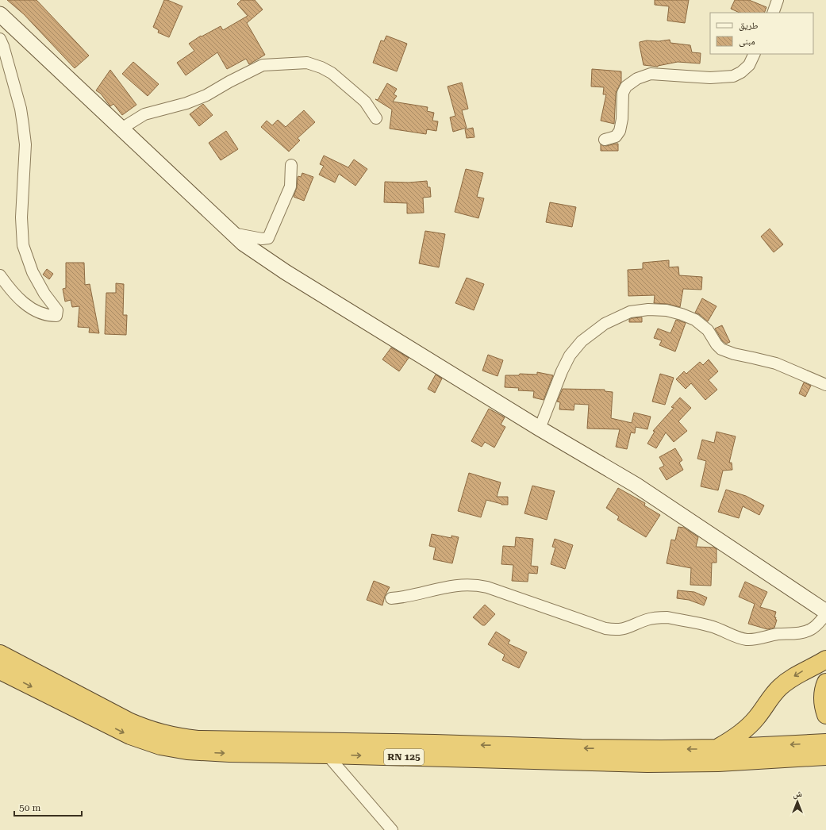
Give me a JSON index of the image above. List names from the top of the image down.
{
  "streets": {
    "highway": ["RN 125"]
  },
  "legend": ["طريق", "مبنى"],
  "scale_bar": "50 m",
  "north": "top"
}
